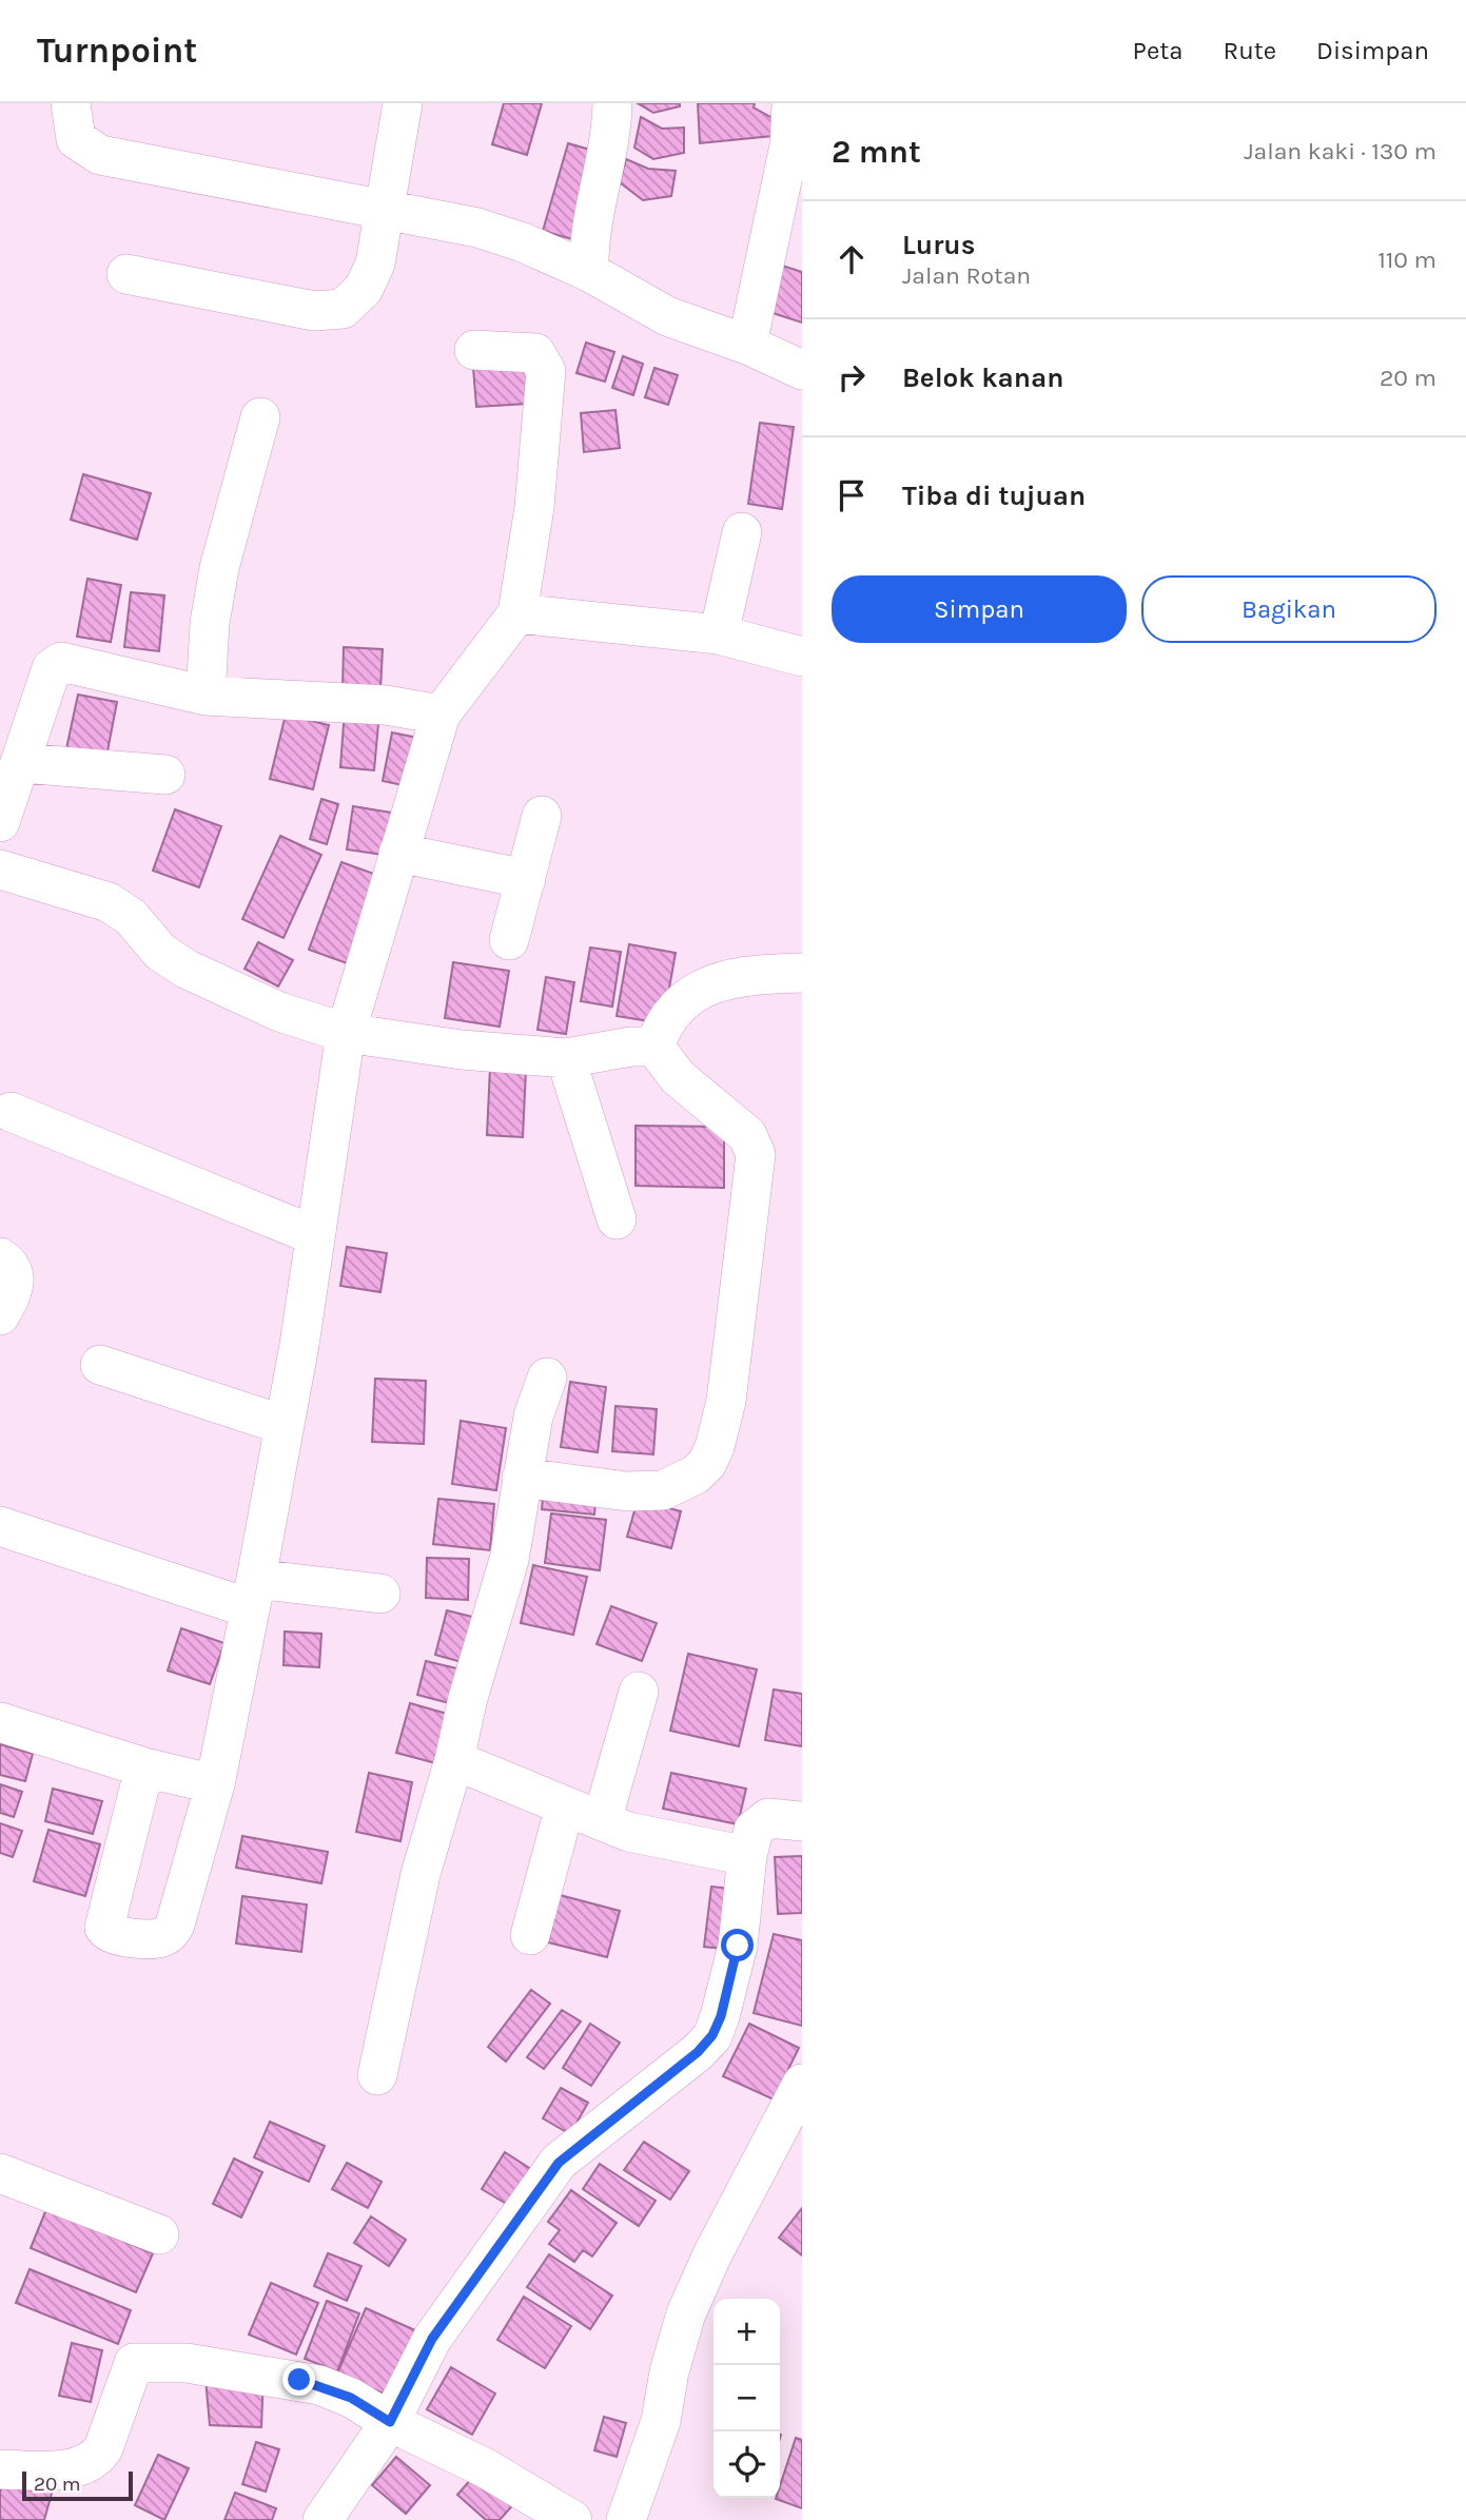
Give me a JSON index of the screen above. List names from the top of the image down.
{
  "scale_bar": "20 m",
  "page": {
    "header": "Turnpoint",
    "nav": ["Peta", "Rute", "Disimpan"],
    "heading": ["2 mnt", "Jalan kaki · 130 m"],
    "list": [
      ["Lurus", "Jalan Rotan", "110 m"],
      ["Belok kanan", "20 m"],
      "Tiba di tujuan"
    ],
    "buttons": ["Simpan", "Bagikan"],
    "map_buttons": ["+", "−"],
    "scale": "20 m"
  }
}
